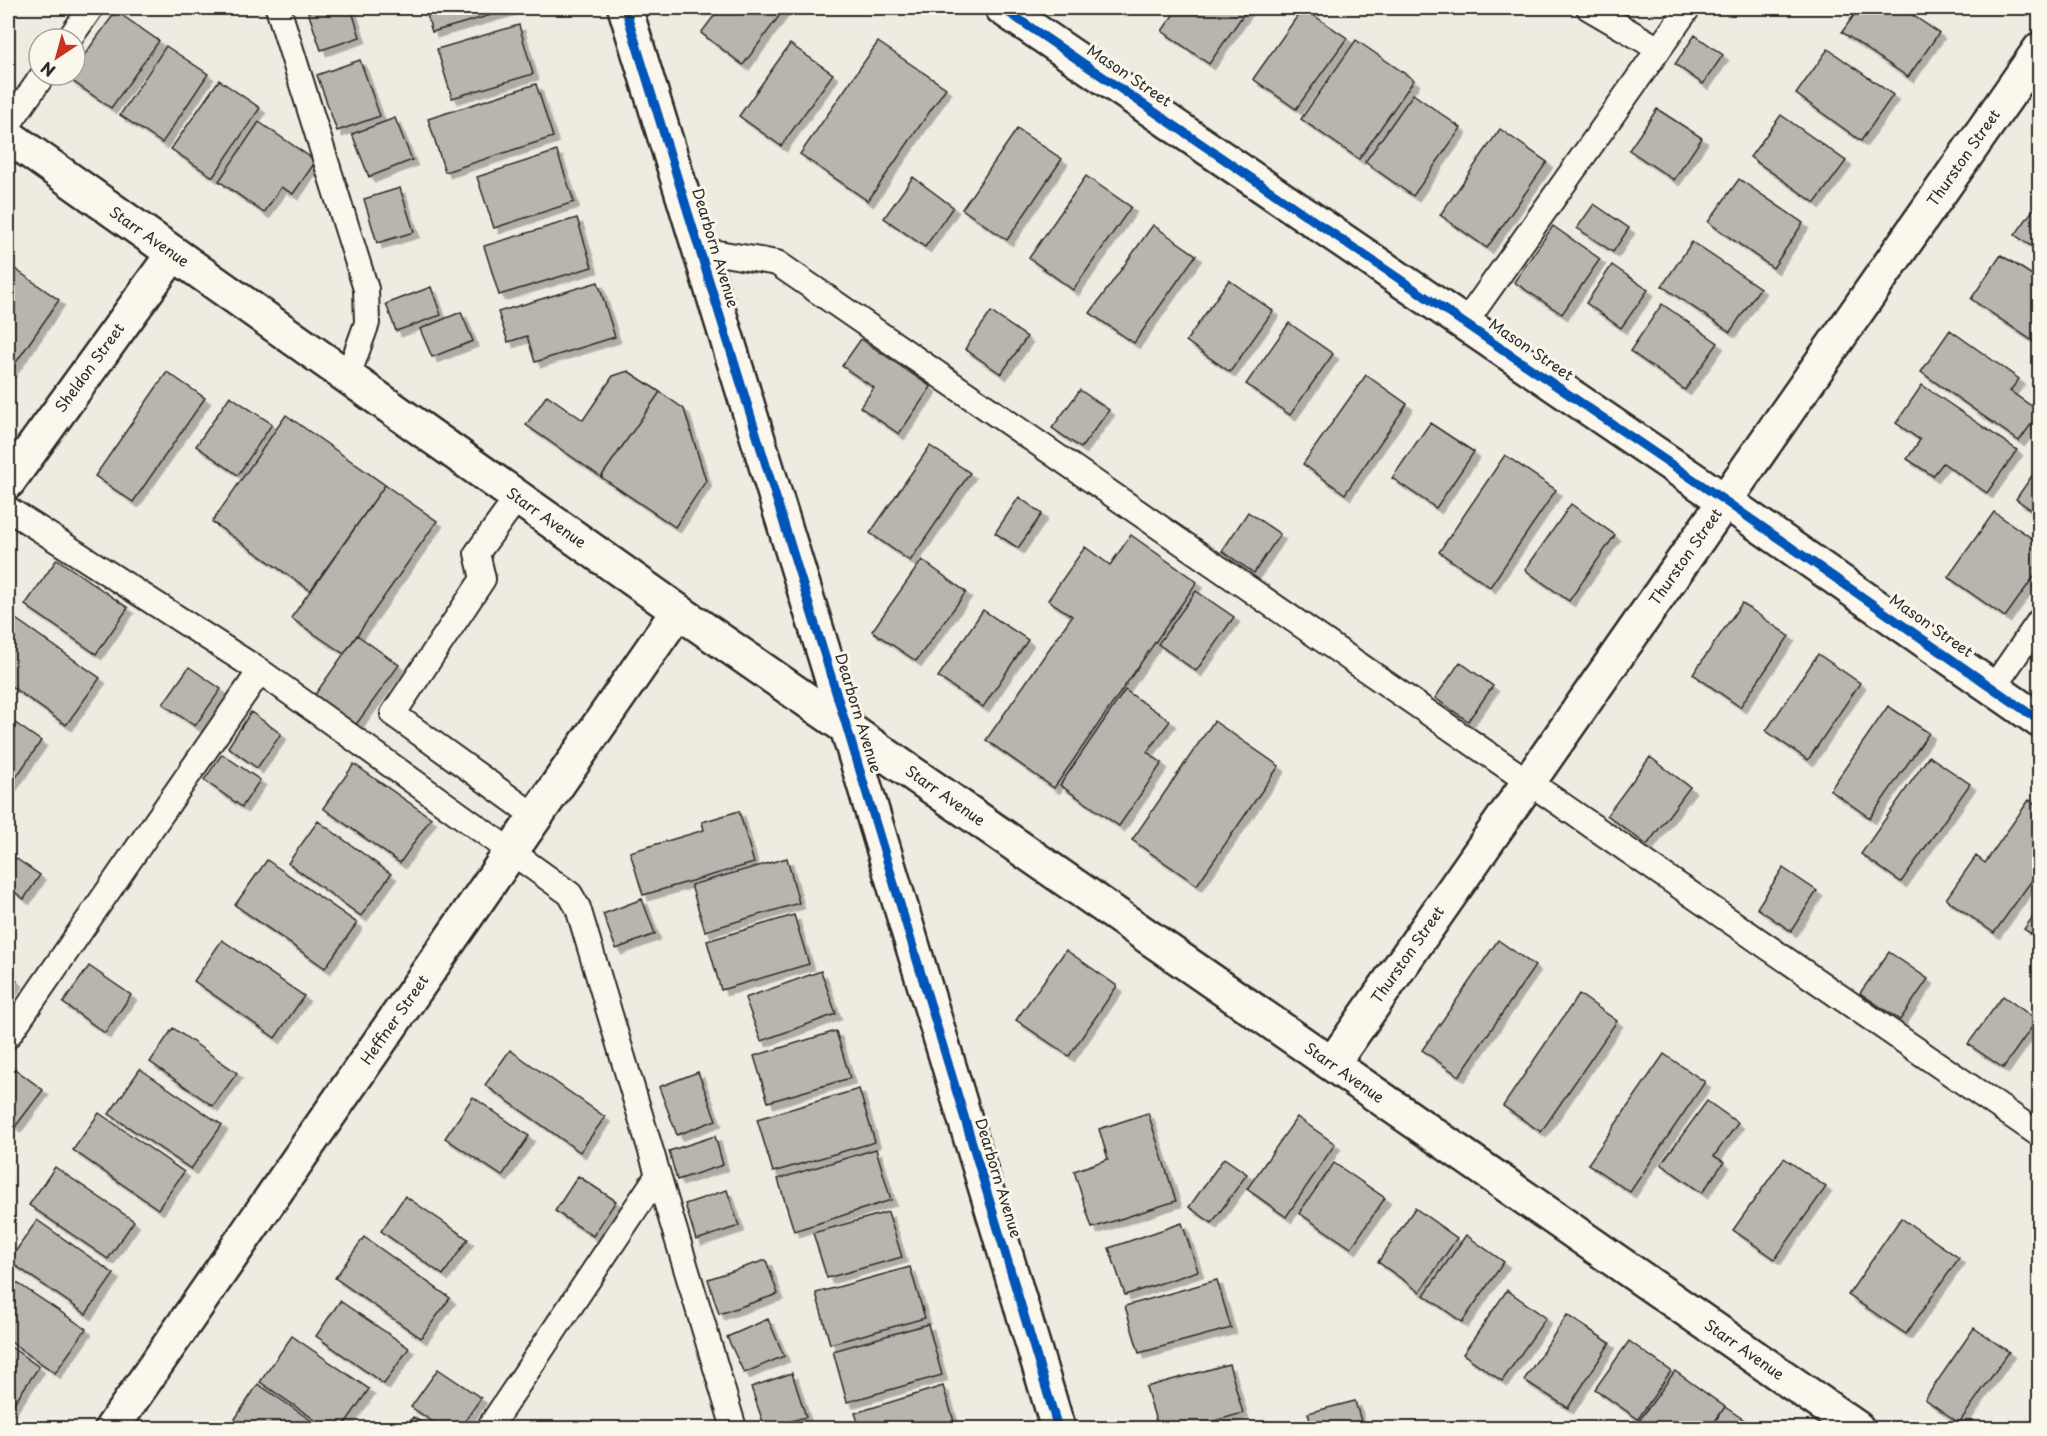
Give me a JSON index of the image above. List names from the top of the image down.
{
  "streets": {
    "street": [
      "Mason Street",
      "Thurston Street",
      "Starr Avenue",
      "Dearborn Avenue",
      "Sheldon Street",
      "Heffner Street"
    ]
  },
  "crossings": [
    ["Mason Street", "Thurston Street"],
    ["Thurston Street", "Starr Avenue"],
    ["Starr Avenue", "Dearborn Avenue"],
    ["Starr Avenue", "Sheldon Street"],
    ["Starr Avenue", "Heffner Street"]
  ],
  "north": "bottom left"
}
